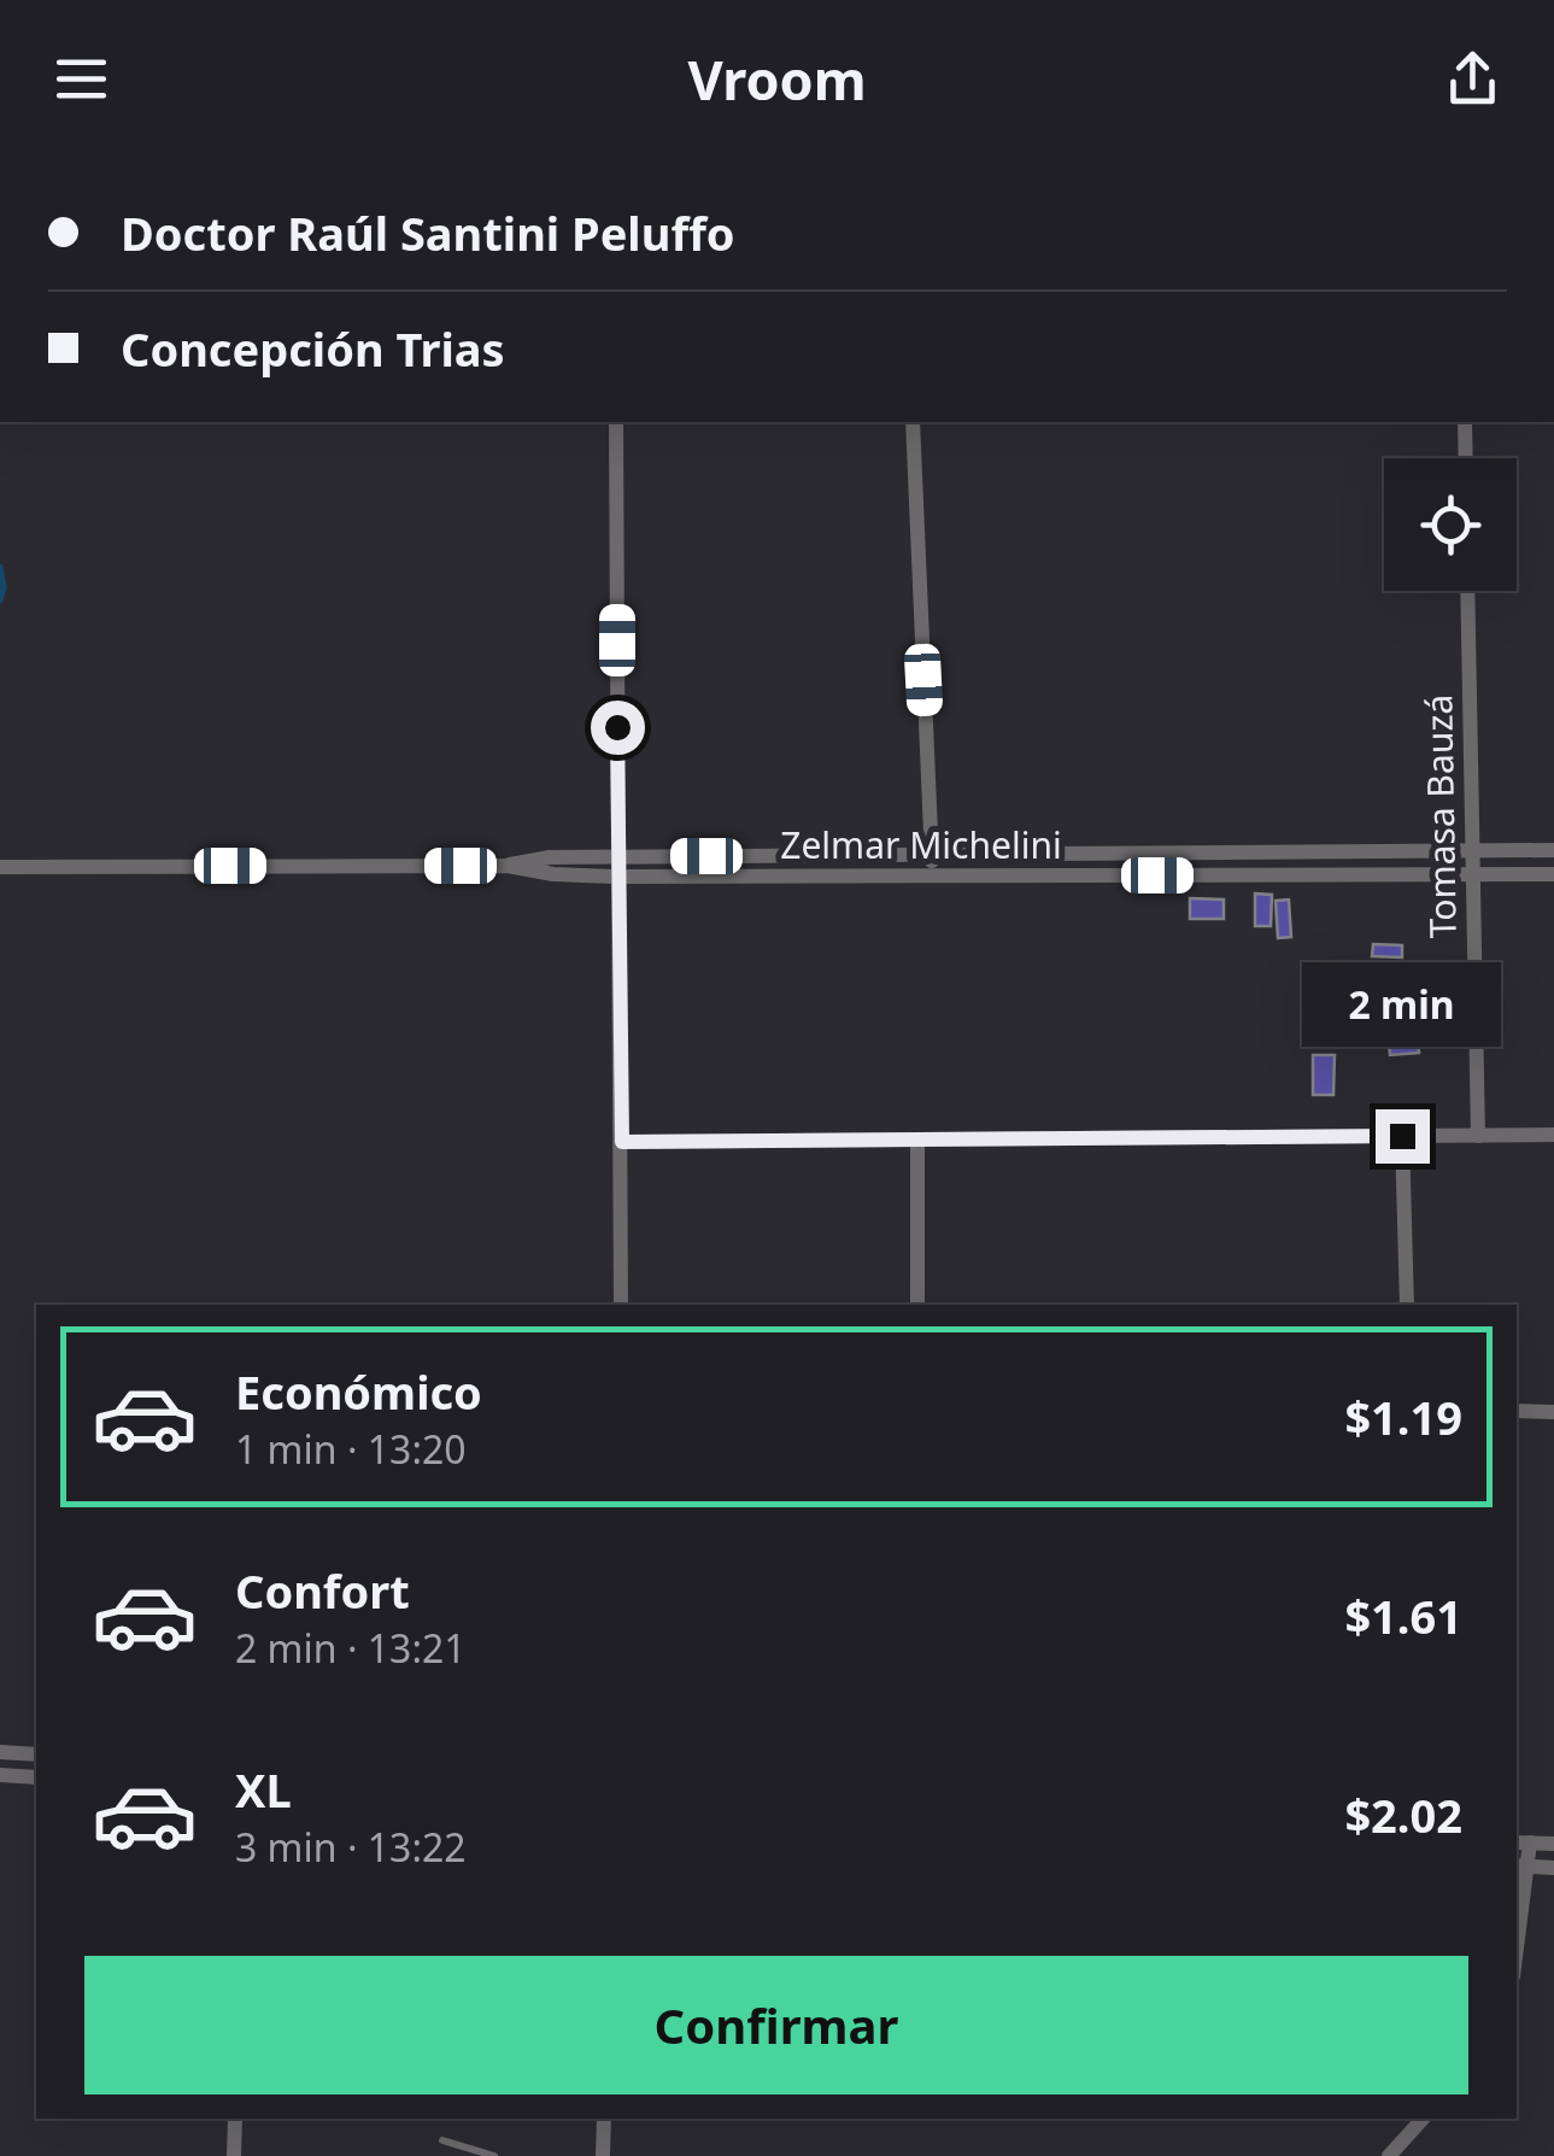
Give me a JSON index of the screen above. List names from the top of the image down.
{
  "streets": {
    "street": ["Tomasa Bauzá", "Zelmar Michelini"]
  },
  "crossings": [
    ["Tomasa Bauzá", "Zelmar Michelini"]
  ],
  "page": {
    "header": "Vroom",
    "banner": ["Doctor Raúl Santini Peluffo", "Concepción Trias"],
    "bubble": "2 min",
    "list": [
      {
        "name": "Económico",
        "note": "1 min · 13:20",
        "value": "$1.19"
      },
      {
        "name": "Confort",
        "note": "2 min · 13:21",
        "value": "$1.61"
      },
      {
        "name": "XL",
        "note": "3 min · 13:22",
        "value": "$2.02"
      }
    ],
    "buttons": "Confirmar"
  }
}
